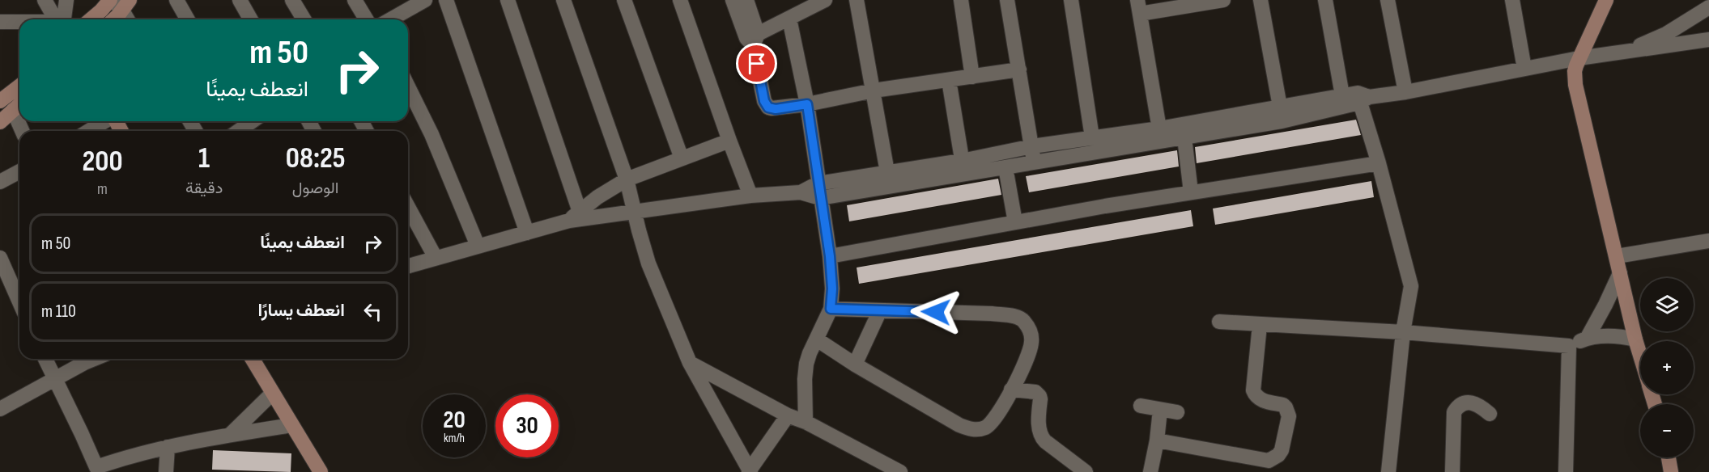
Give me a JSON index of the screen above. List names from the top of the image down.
{
  "page": {
    "turn": ["50 m", "انعطف يمينًا"],
    "eta": [
      "08:25",
      "الوصول",
      "1",
      "دقيقة",
      "200",
      "m"
    ],
    "list": [
      {
        "name": "انعطف يمينًا",
        "value": "50 m"
      },
      {
        "name": "انعطف يسارًا",
        "value": "110 m"
      }
    ],
    "map_buttons": ["+", "−"],
    "speed": "20 km/h",
    "limit": "30"
  }
}
